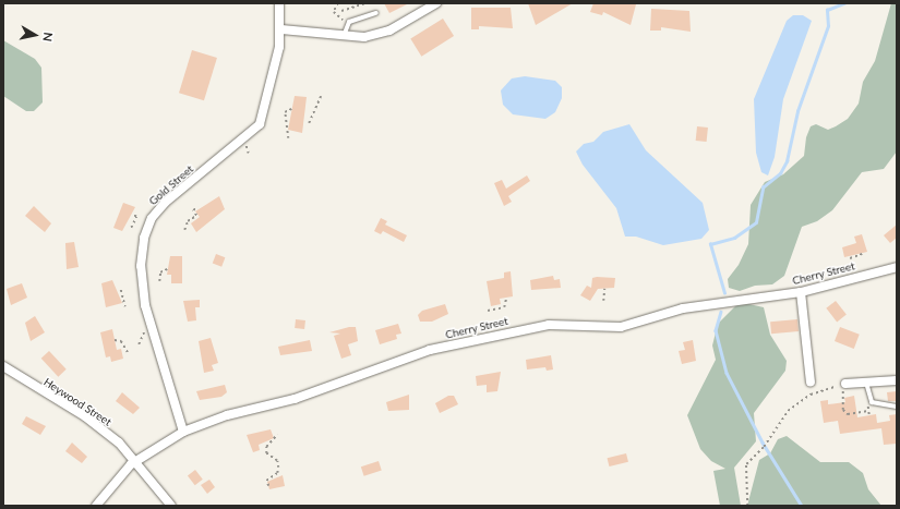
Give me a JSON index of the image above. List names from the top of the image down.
{
  "streets": {
    "street": ["Gold Street", "Cherry Street", "Heywood Street"]
  },
  "crossings": [
    ["Gold Street", "Cherry Street"],
    ["Cherry Street", "Heywood Street"]
  ],
  "north": "right"
}
